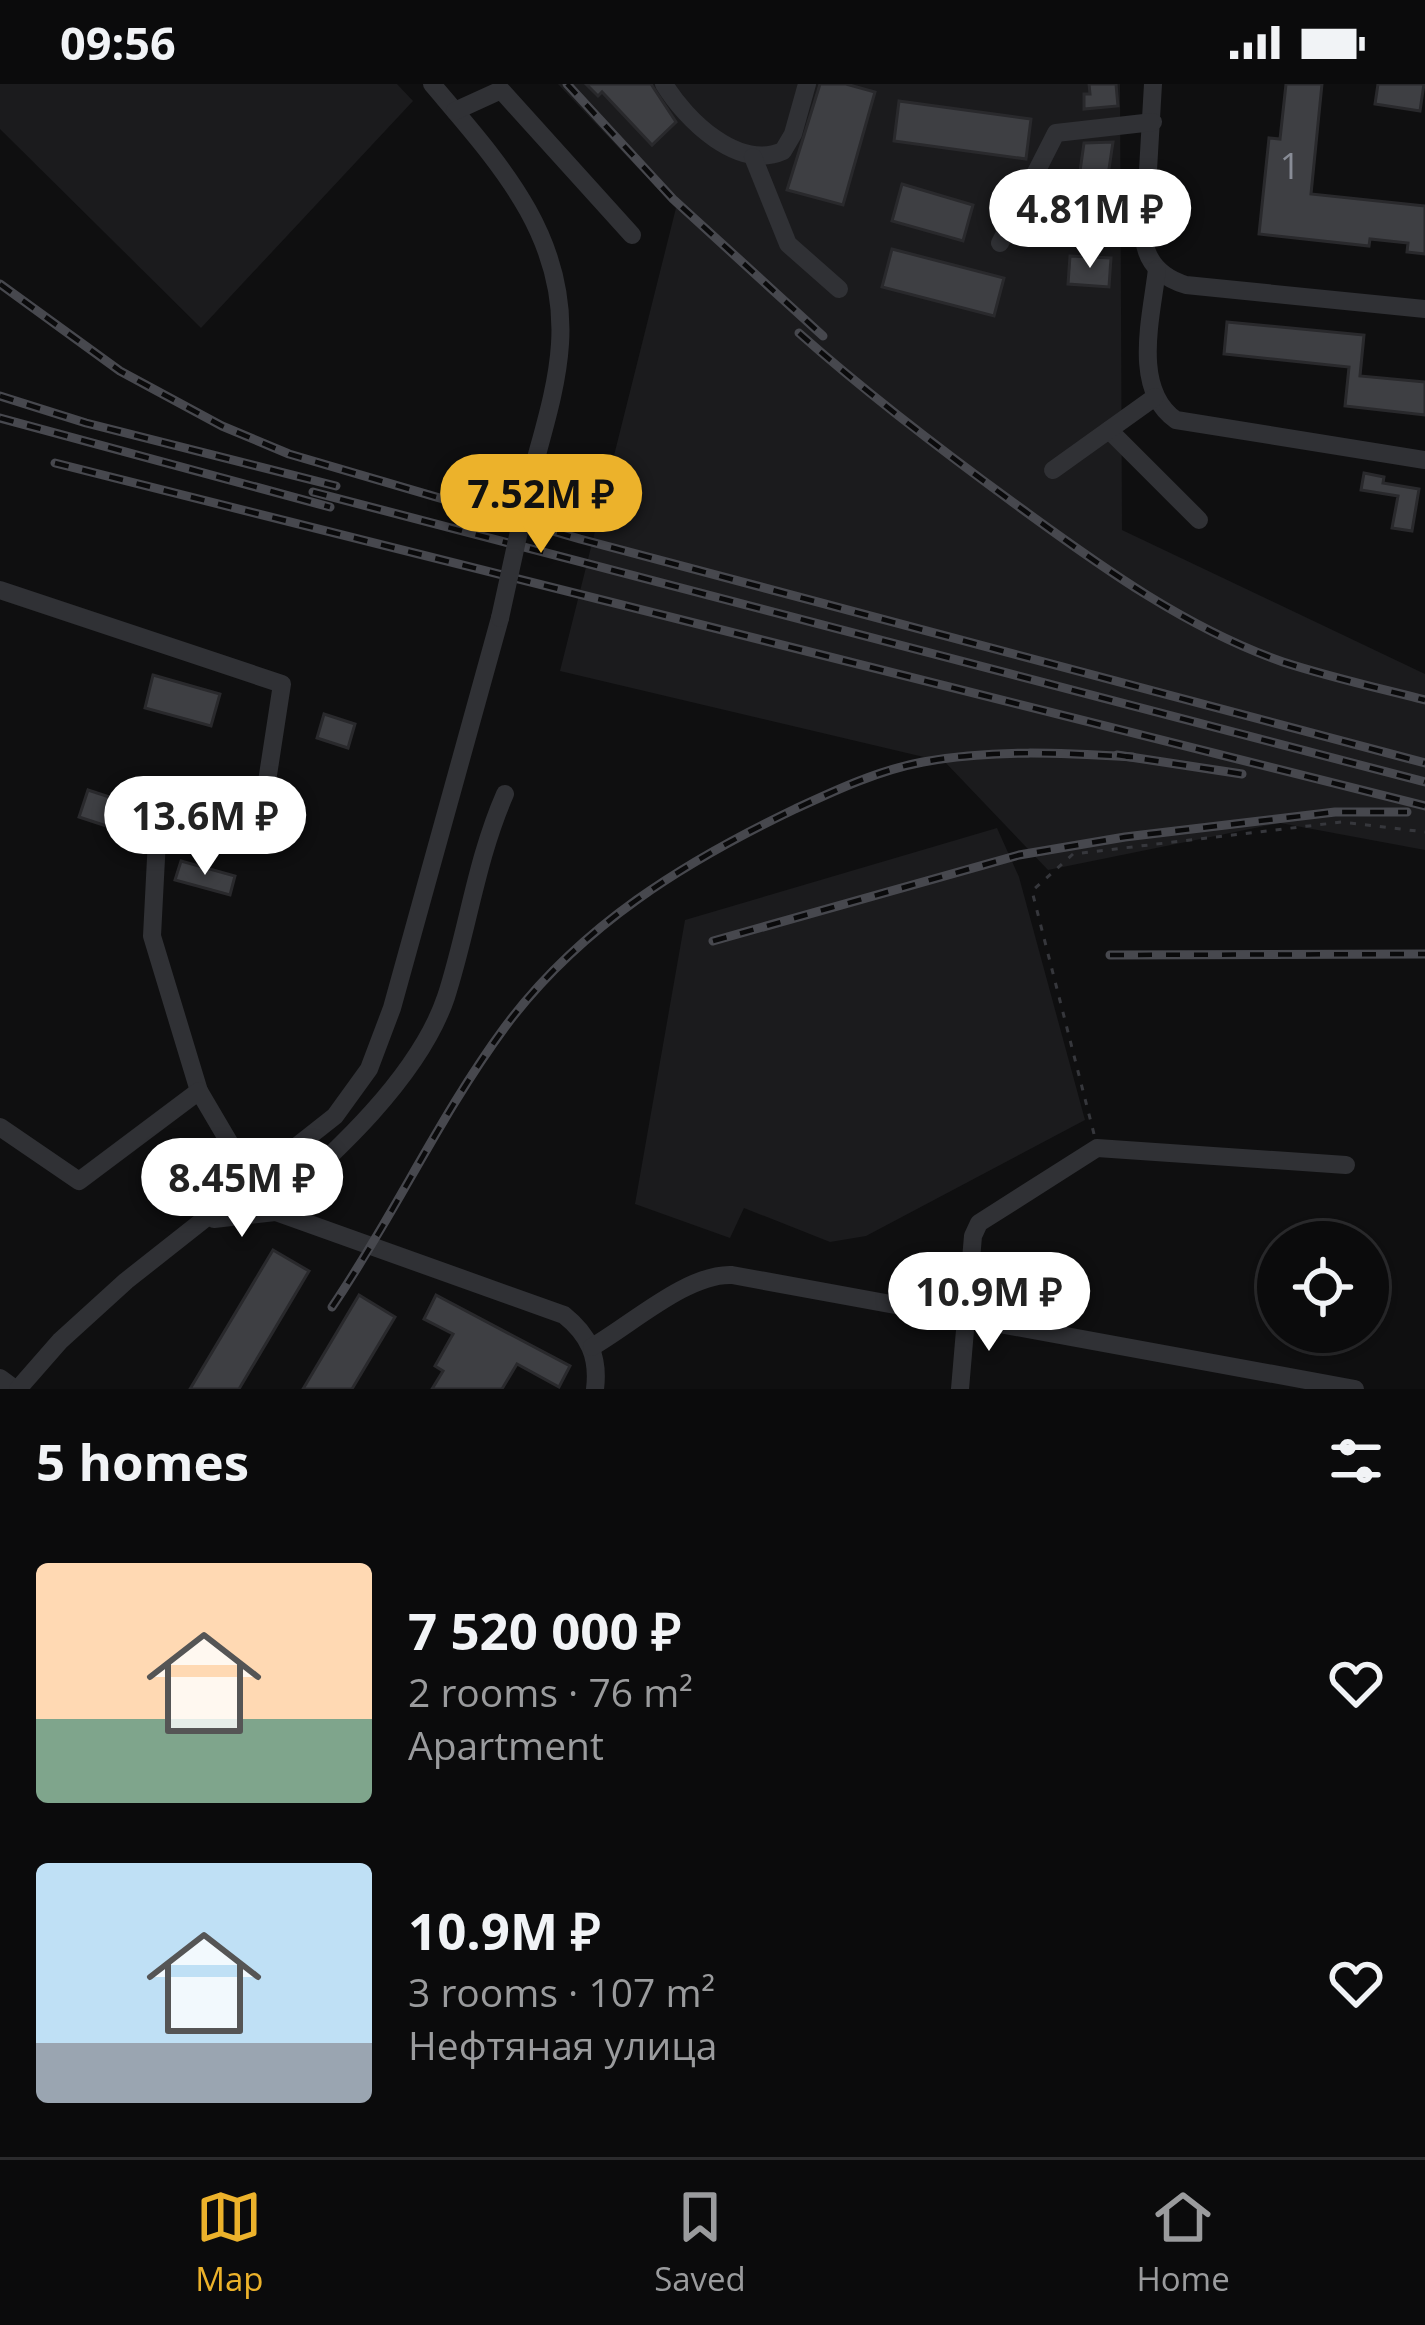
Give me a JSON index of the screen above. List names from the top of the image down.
{
  "house_numbers": ["1"],
  "page": {
    "status": "09:56",
    "price": [
      "4.81M ₽",
      "7.52M ₽",
      "13.6M ₽",
      "8.45M ₽",
      "10.9M ₽"
    ],
    "heading": "5 homes",
    "list": [
      {
        "name": "7 520 000 ₽",
        "note": "2 rooms · 76 m² · Apartment"
      },
      {
        "name": "10.9M ₽",
        "note": "3 rooms · 107 m² · Нефтяная улица"
      }
    ],
    "tabs": ["Map", "Saved", "Home"]
  }
}
